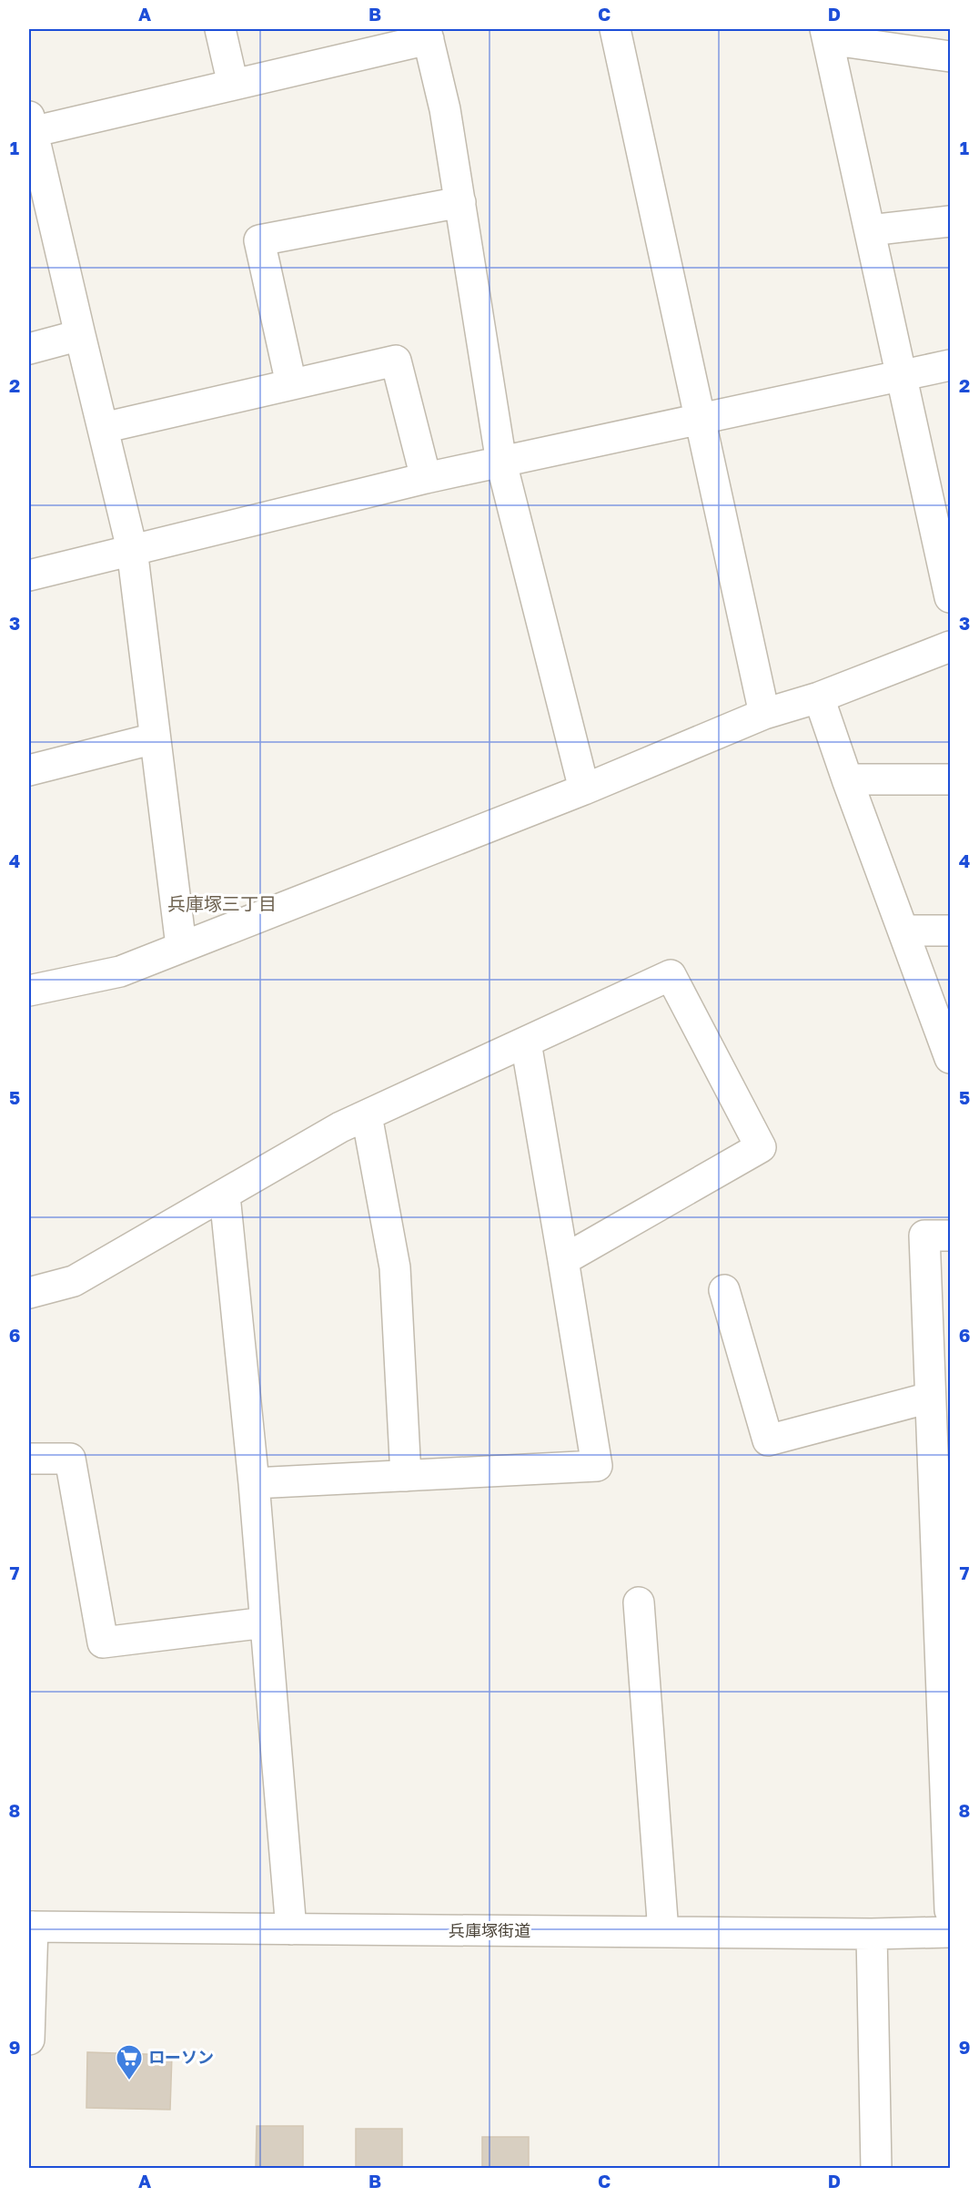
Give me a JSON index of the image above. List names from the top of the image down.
{
  "streets": {
    "street": ["兵庫塚街道"]
  },
  "districts": ["兵庫塚三丁目"],
  "places": {
    "supermarket": ["ローソン"]
  },
  "grid": {
    "columns": [
      "A",
      "B",
      "C",
      "D"
    ],
    "rows": [
      "1",
      "2",
      "3",
      "4",
      "5",
      "6",
      "7",
      "8",
      "9"
    ]
  }
}
